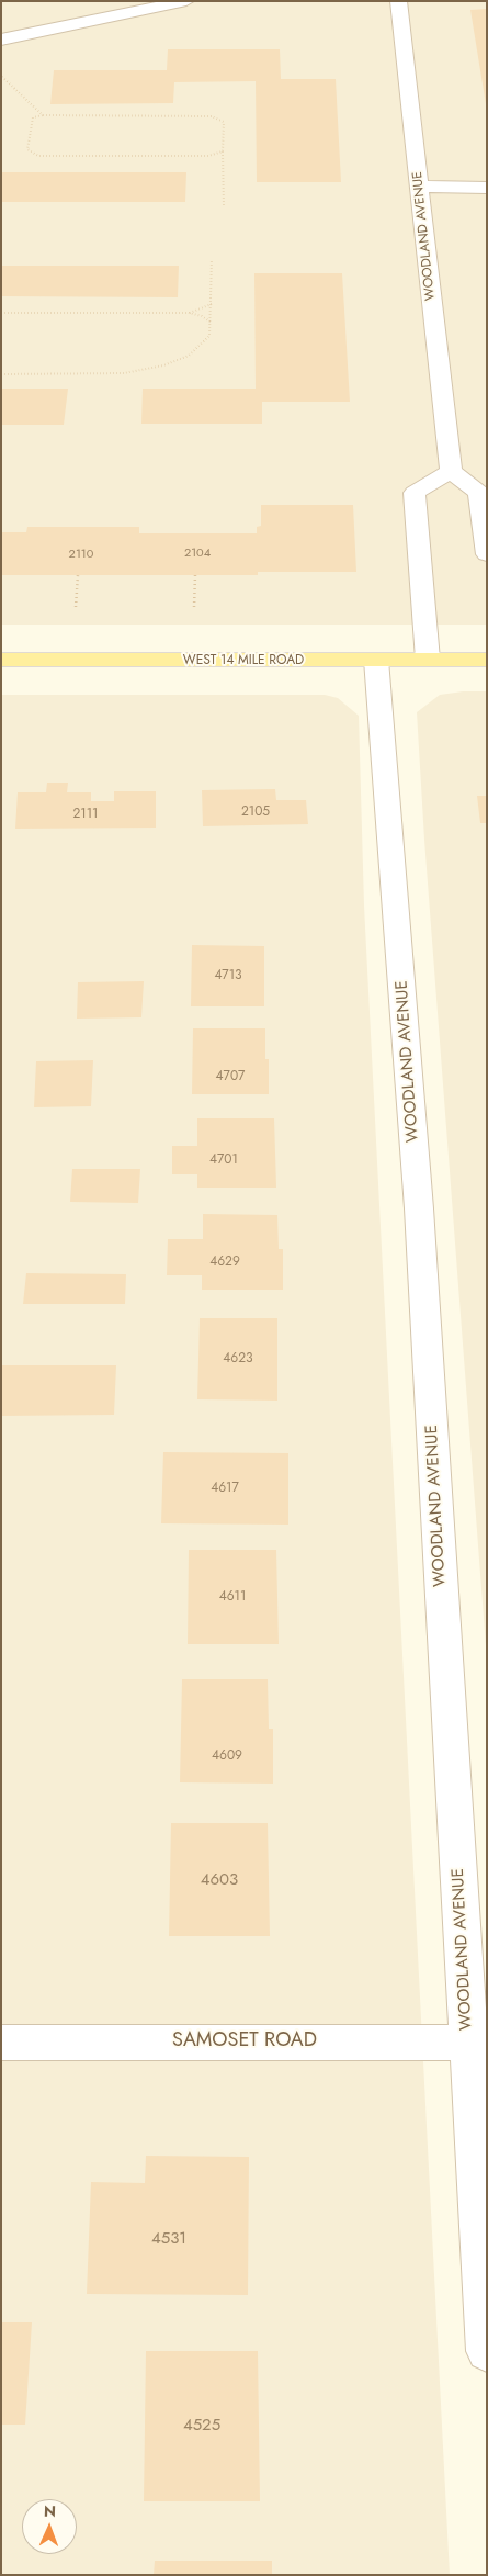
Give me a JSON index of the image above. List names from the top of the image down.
{
  "streets": {
    "main road": ["WEST 14 MILE ROAD"],
    "street": ["WOODLAND AVENUE", "SAMOSET ROAD"]
  },
  "crossings": [
    ["WOODLAND AVENUE", "WEST 14 MILE ROAD"],
    ["WOODLAND AVENUE", "SAMOSET ROAD"]
  ],
  "house_numbers": [
    "2104",
    "2110",
    "2105",
    "2111",
    "4713",
    "4707",
    "4701",
    "4629",
    "4623",
    "4617",
    "4611",
    "4609",
    "4603",
    "4531",
    "4525"
  ],
  "north": "top"
}
